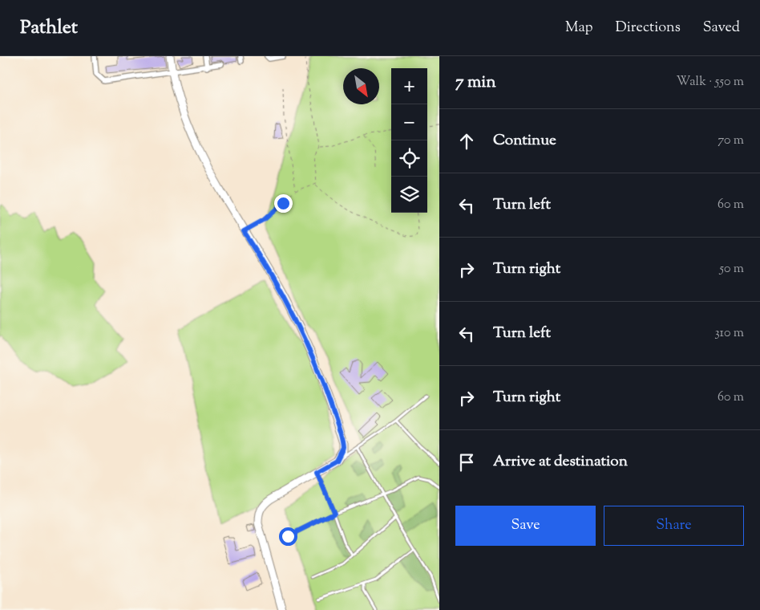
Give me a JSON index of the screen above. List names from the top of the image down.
{
  "north": "bottom right",
  "page": {
    "header": "Pathlet",
    "nav": ["Map", "Directions", "Saved"],
    "heading": ["7 min", "Walk · 550 m"],
    "map_buttons": ["+", "−"],
    "list": [
      ["Continue", "70 m"],
      ["Turn left", "60 m"],
      ["Turn right", "50 m"],
      ["Turn left", "310 m"],
      ["Turn right", "60 m"],
      "Arrive at destination"
    ],
    "buttons": ["Save", "Share"]
  }
}
